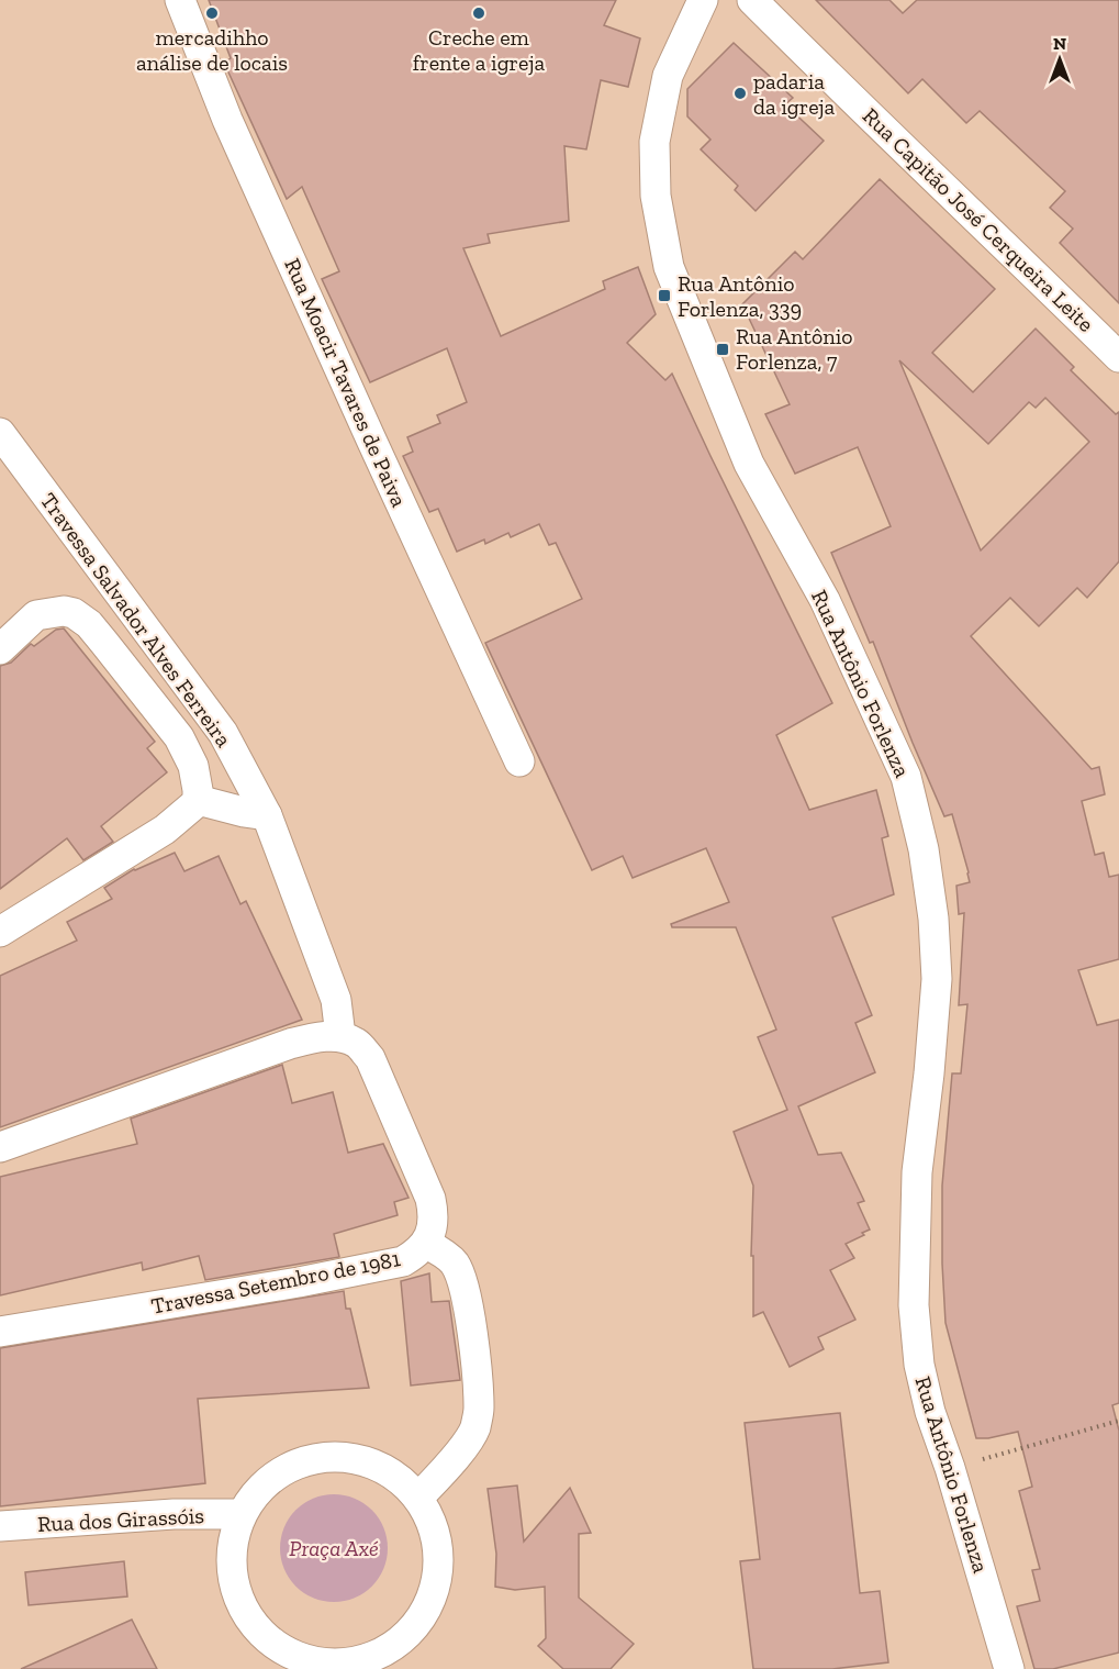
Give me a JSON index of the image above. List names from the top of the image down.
{
  "streets": {
    "street": [
      "Rua Capitão José Cerqueira Leite",
      "Rua Moacir Tavares de Paiva",
      "Travessa Salvador Alves Ferreira",
      "Rua Antônio Forlenza",
      "Travessa Setembro de 1981",
      "Rua dos Girassóis"
    ]
  },
  "crossings": [
    ["Travessa Salvador Alves Ferreira", "Travessa Setembro de 1981"]
  ],
  "parks": ["Praça Axé"],
  "places": {
    "other": ["mercadihho análise de locais", "Creche em frente a igreja", "padaria da igreja"],
    "transit": ["Rua Antônio Forlenza, 339", "Rua Antônio Forlenza, 7"]
  },
  "north": "top"
}
